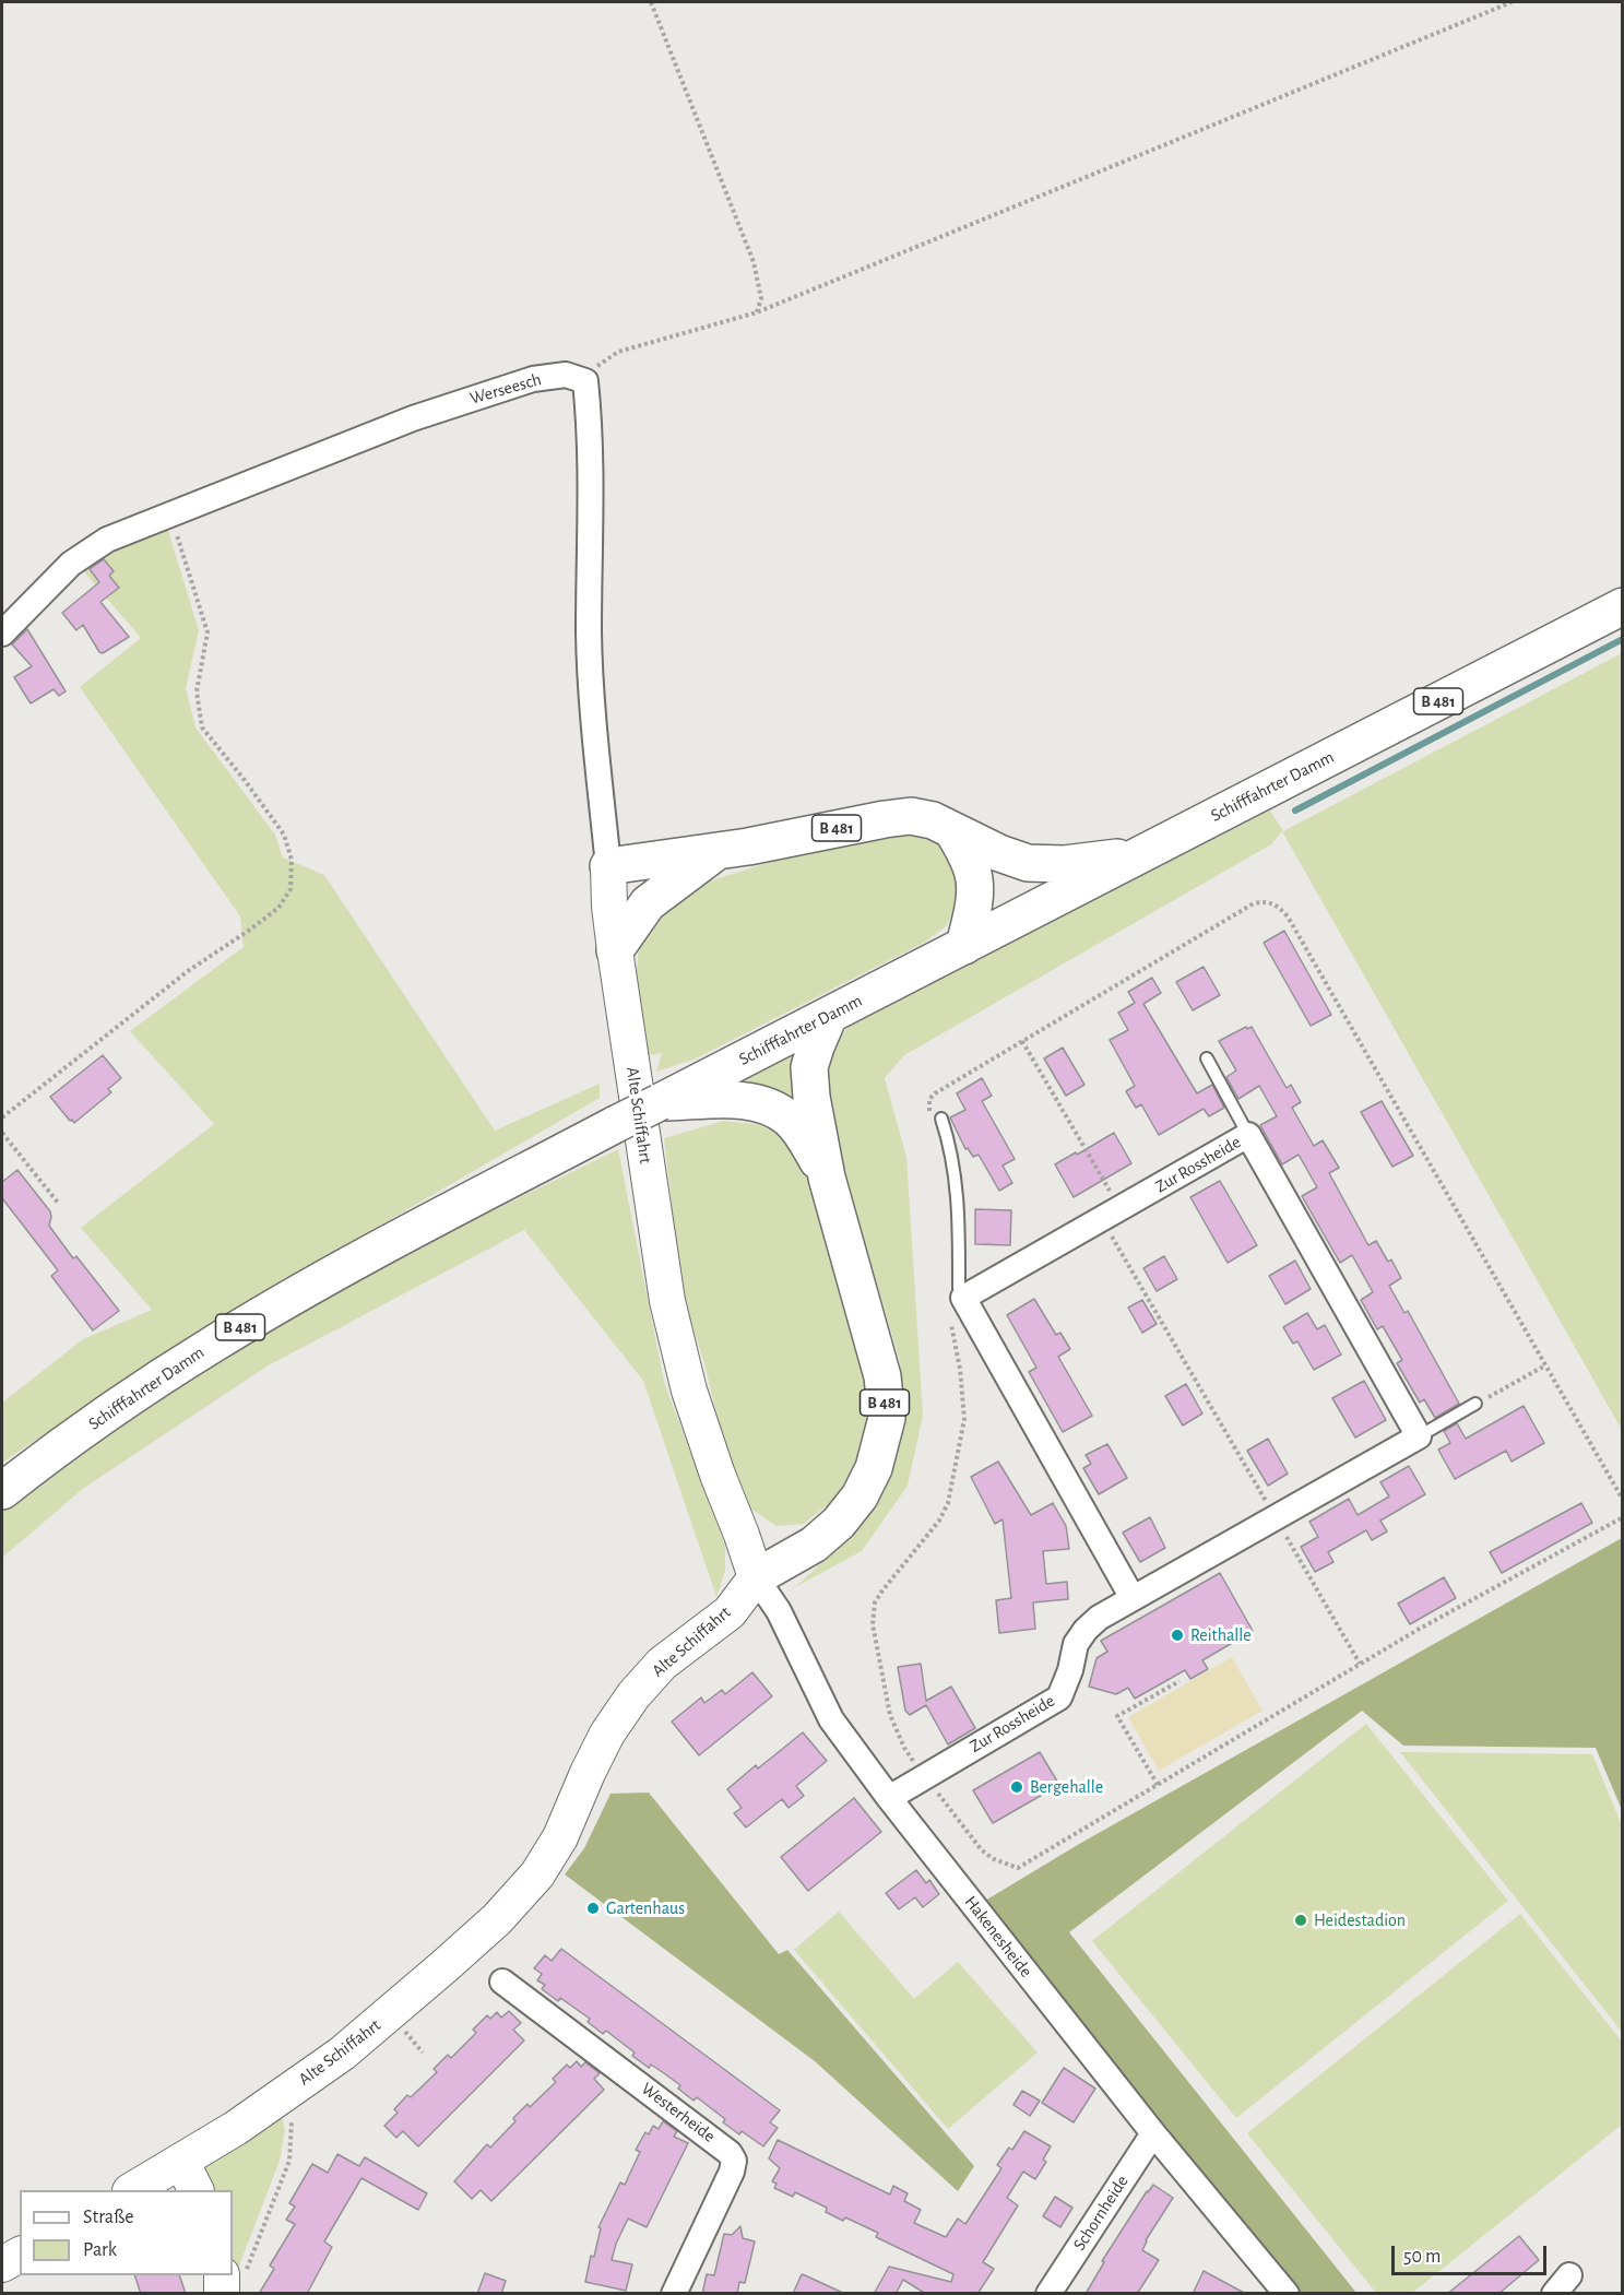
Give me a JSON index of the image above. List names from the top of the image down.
{
  "streets": {
    "highway": ["B 481", "Schifffahrter Damm"],
    "street": [
      "Werseesch",
      "Alte Schiffahrt",
      "Zur Rossheide",
      "Hakenesheide",
      "Westerheide",
      "Schornheide"
    ]
  },
  "crossings": [
    ["B 481", "Schifffahrter Damm"],
    ["B 481", "Alte Schiffahrt"],
    ["B 481", "Hakenesheide"],
    ["Alte Schiffahrt", "Hakenesheide"],
    ["Zur Rossheide", "Hakenesheide"],
    ["Hakenesheide", "Schornheide"]
  ],
  "places": [
    "Reithalle",
    "Bergehalle",
    "Gartenhaus",
    "Heidestadion"
  ],
  "legend": ["Straße", "Park"],
  "scale_bar": "50 m"
}
